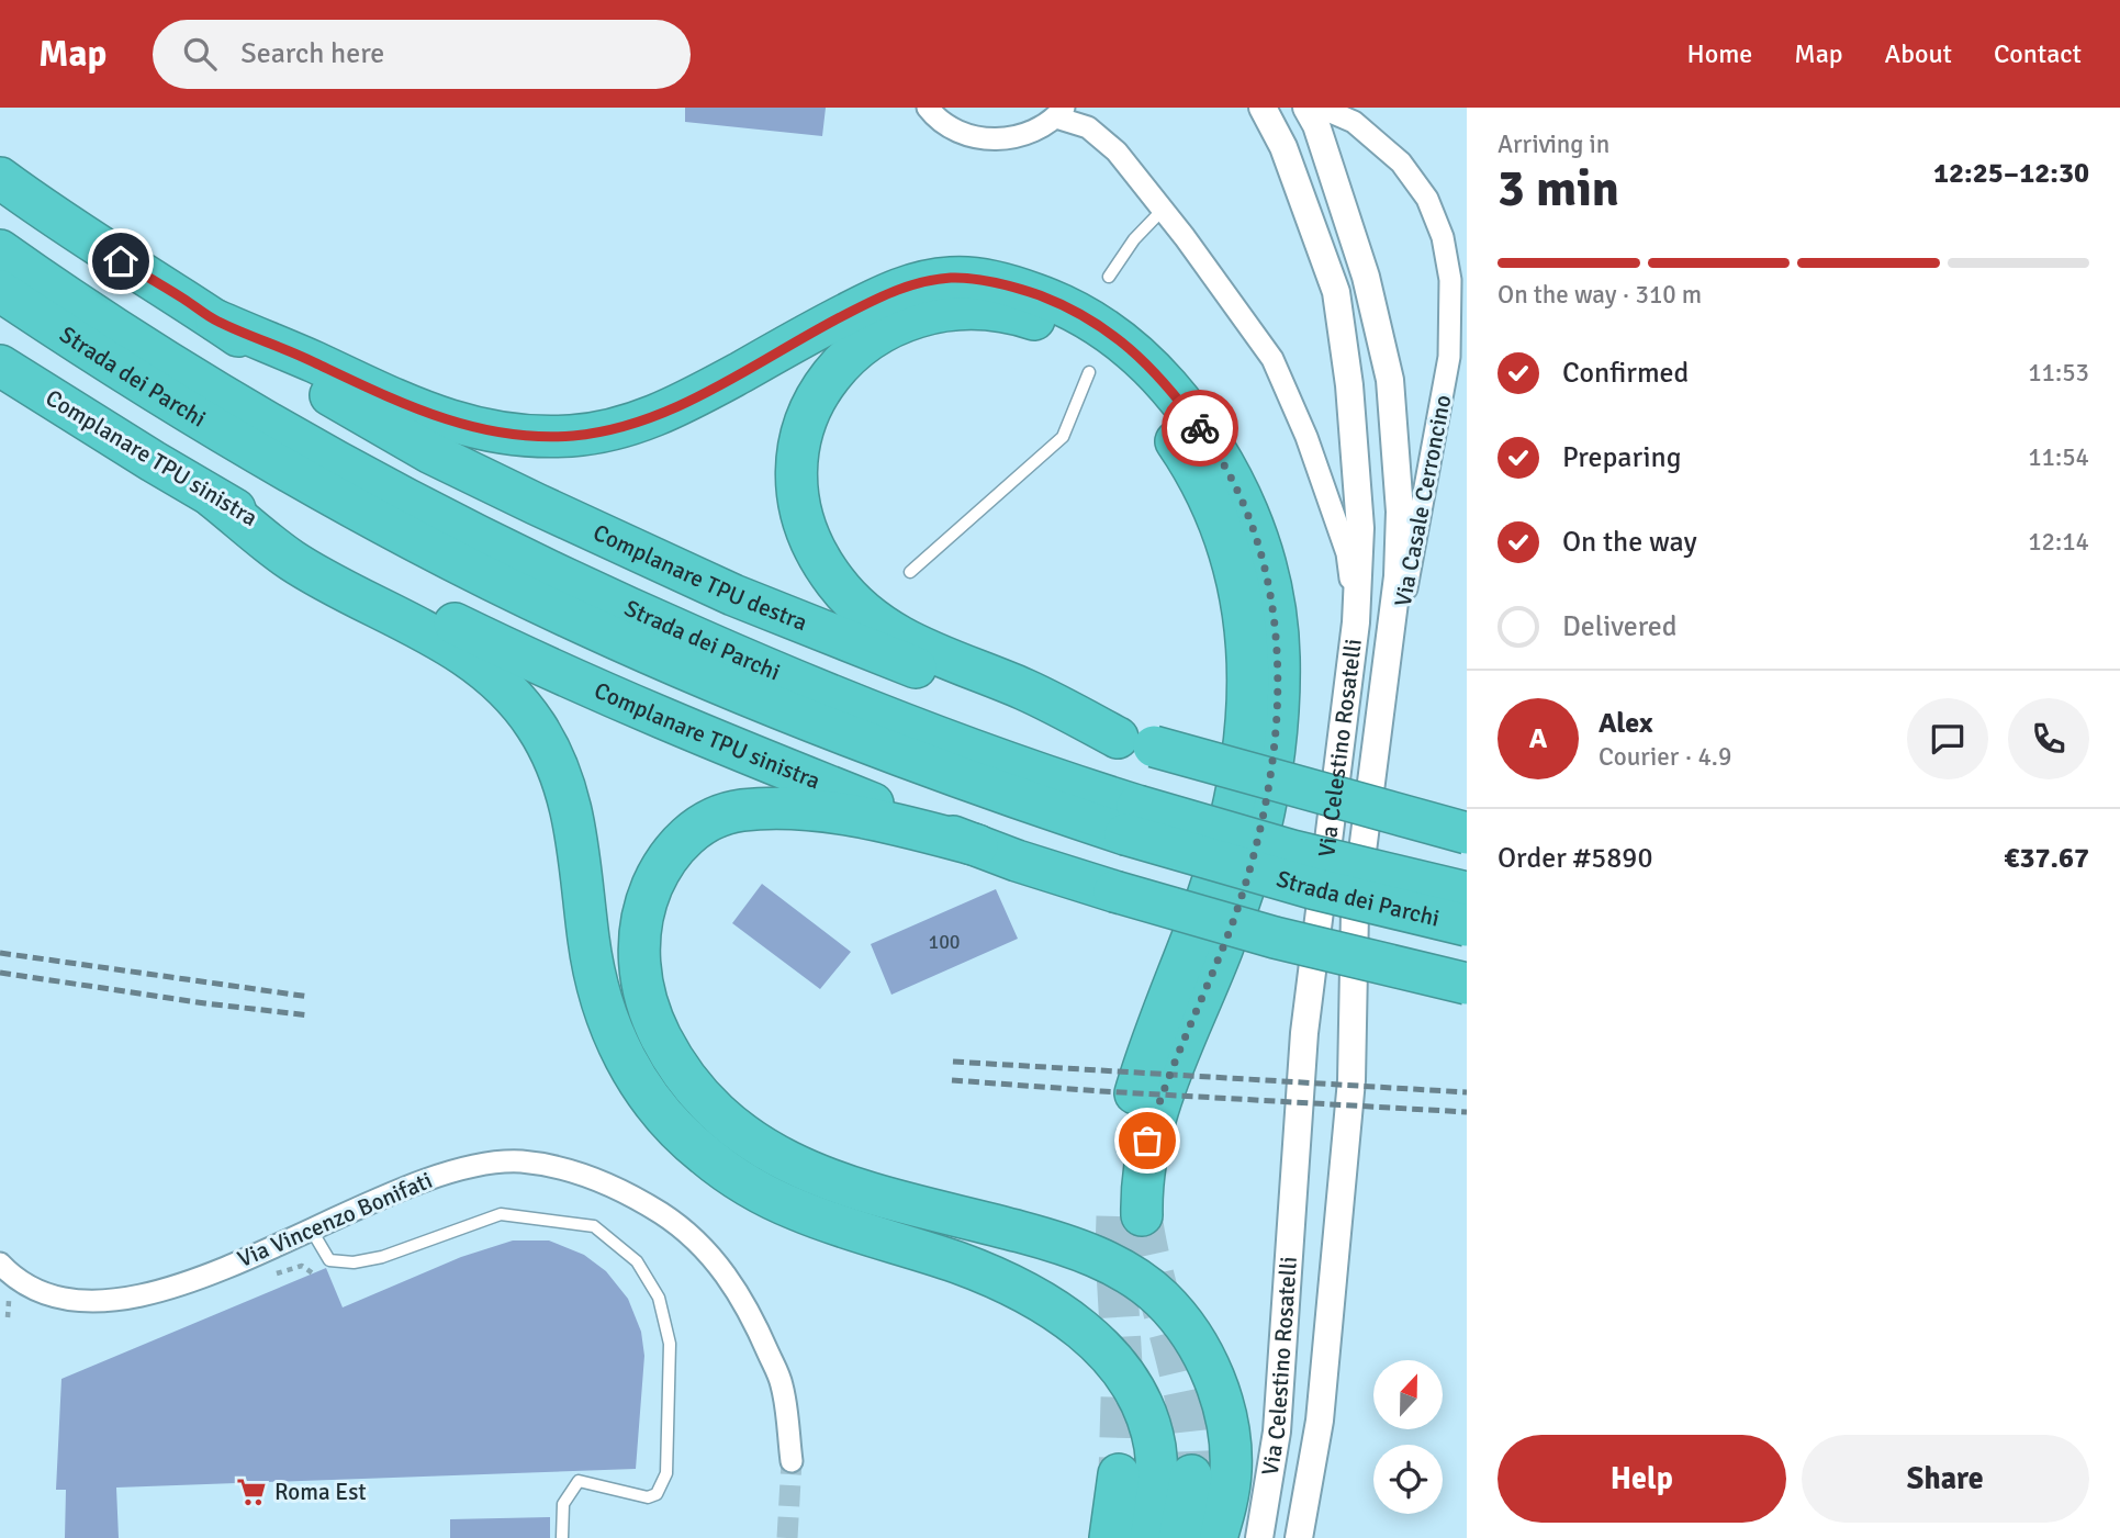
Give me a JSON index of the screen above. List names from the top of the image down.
{
  "streets": {
    "highway": ["Strada dei Parchi", "Complanare TPU sinistra", "Complanare TPU destra"],
    "street": ["Via Casale Cerroncino", "Via Celestino Rosatelli", "Via Vincenzo Bonifati"]
  },
  "crossings": [
    ["Via Casale Cerroncino", "Via Celestino Rosatelli"]
  ],
  "places": {
    "supermarket": ["Roma Est"]
  },
  "house_numbers": ["100"],
  "north": "top",
  "page": {
    "header": "Map",
    "search": "Search here",
    "nav": [
      "Home",
      "Map",
      "About",
      "Contact"
    ],
    "heading": ["3 min", "Arriving in", "12:25–12:30"],
    "panel": [
      "Alex",
      "Courier · 4.9",
      "Order #5890",
      "€37.67"
    ],
    "bar": "On the way · 310 m",
    "list": [
      ["Confirmed", "11:53"],
      ["Preparing", "11:54"],
      ["On the way", "12:14"],
      "Delivered"
    ],
    "round": "A",
    "buttons": ["Help", "Share"]
  }
}
